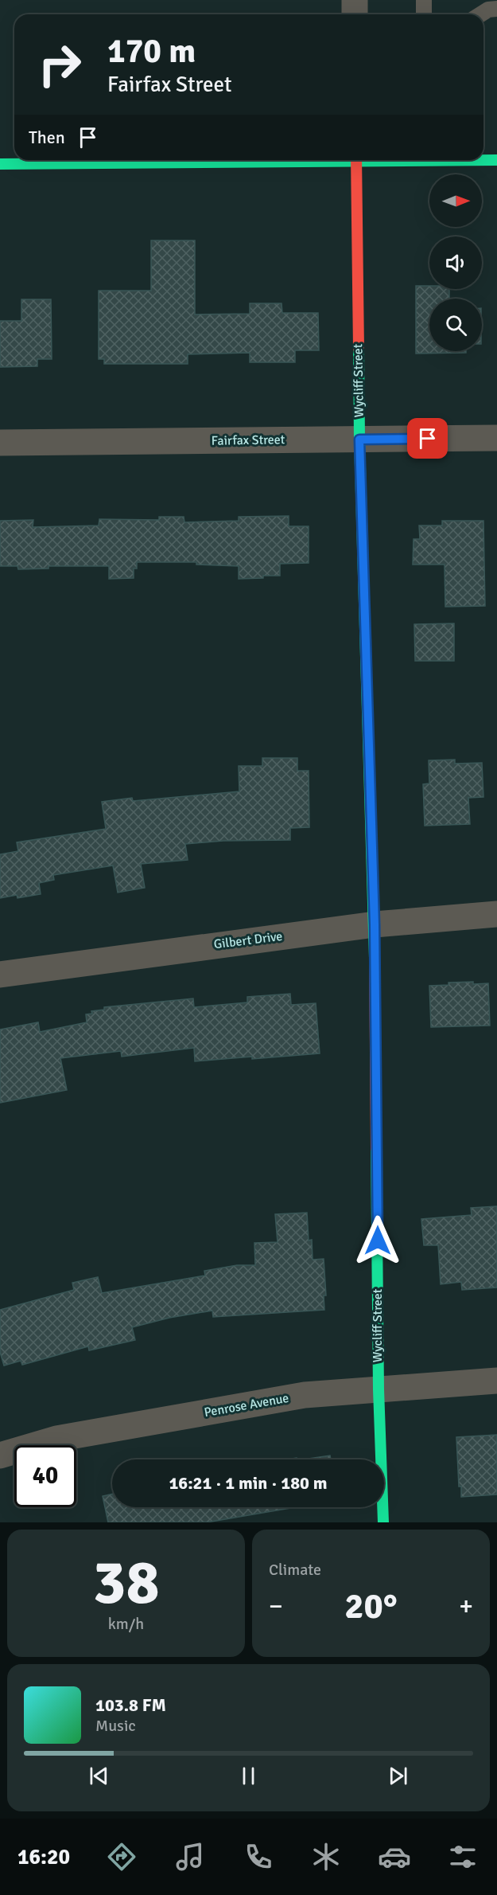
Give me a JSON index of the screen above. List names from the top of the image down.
{
  "streets": {
    "street": [
      "Wycliff Street",
      "Fairfax Street",
      "Gilbert Drive",
      "Penrose Avenue"
    ]
  },
  "crossings": [
    ["Wycliff Street", "Fairfax Street"],
    ["Wycliff Street", "Gilbert Drive"],
    ["Wycliff Street", "Penrose Avenue"]
  ],
  "north": "right",
  "page": {
    "turn": ["170 m", "Fairfax Street"],
    "then": "Then",
    "limit": "40",
    "trip": "16:21 · 1 min · 180 m",
    "tile": [
      ["38", "km/h"],
      "Climate"
    ],
    "heat": ["−", "20°", "+"],
    "song": ["103.8 FM", "Music"],
    "tabs": "16:20"
  }
}
